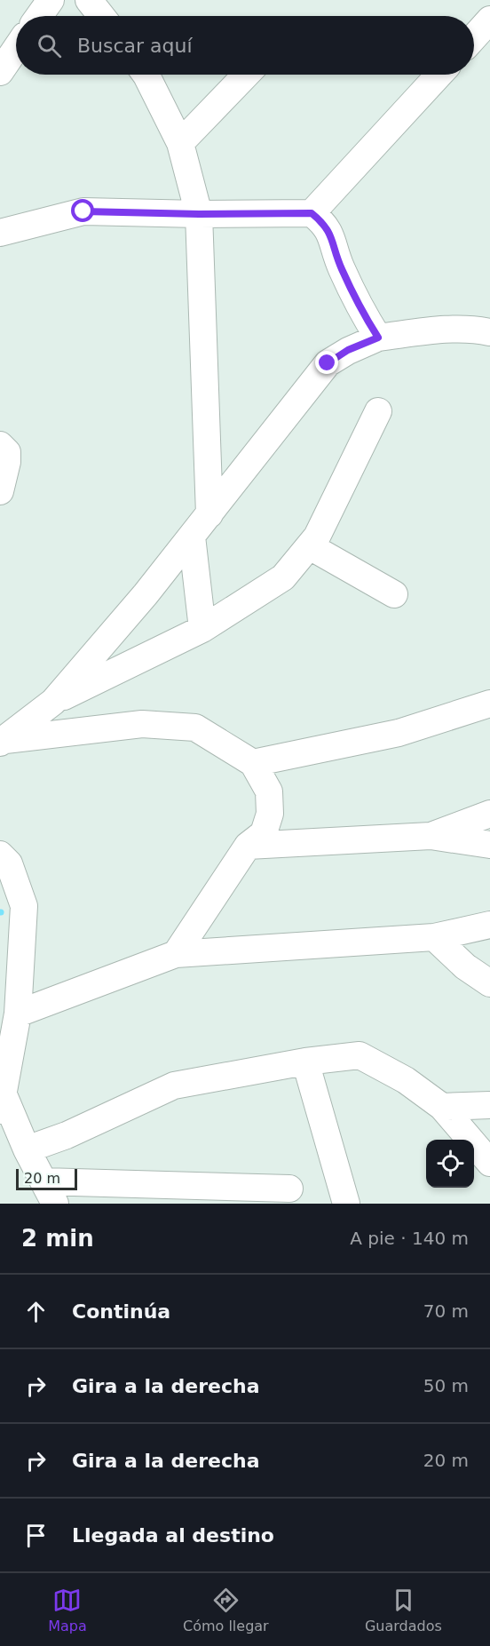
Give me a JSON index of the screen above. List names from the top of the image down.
{
  "scale_bar": "20 m",
  "page": {
    "search": "Buscar aquí",
    "scale": "20 m",
    "heading": ["2 min", "A pie · 140 m"],
    "list": [
      ["Continúa", "70 m"],
      ["Gira a la derecha", "50 m"],
      ["Gira a la derecha", "20 m"],
      "Llegada al destino"
    ],
    "nav": ["Mapa", "Cómo llegar", "Guardados"]
  }
}
